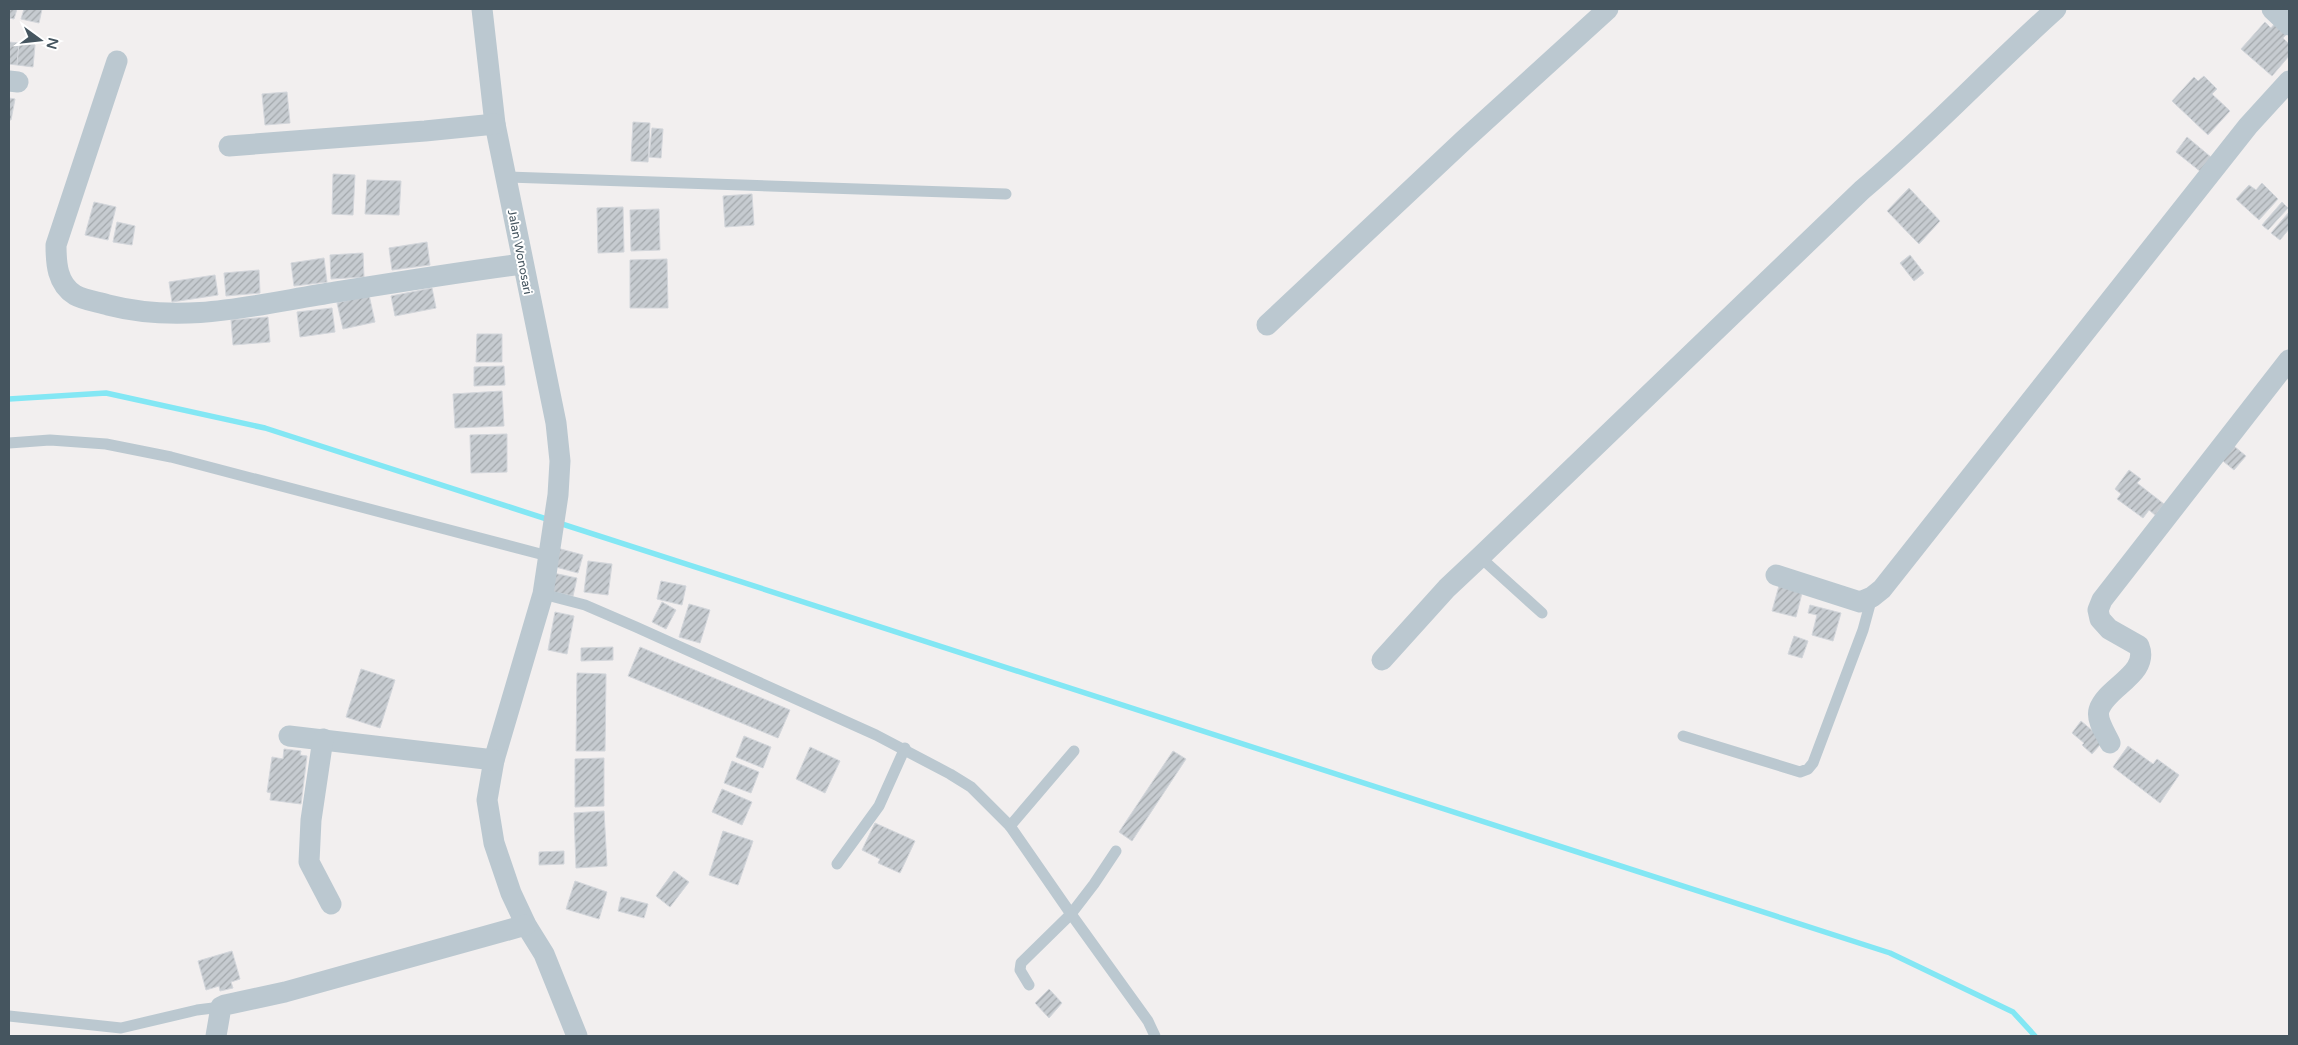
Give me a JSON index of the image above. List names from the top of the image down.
{
  "streets": {
    "street": ["Jalan Wonosari"]
  },
  "north": "right"
}
